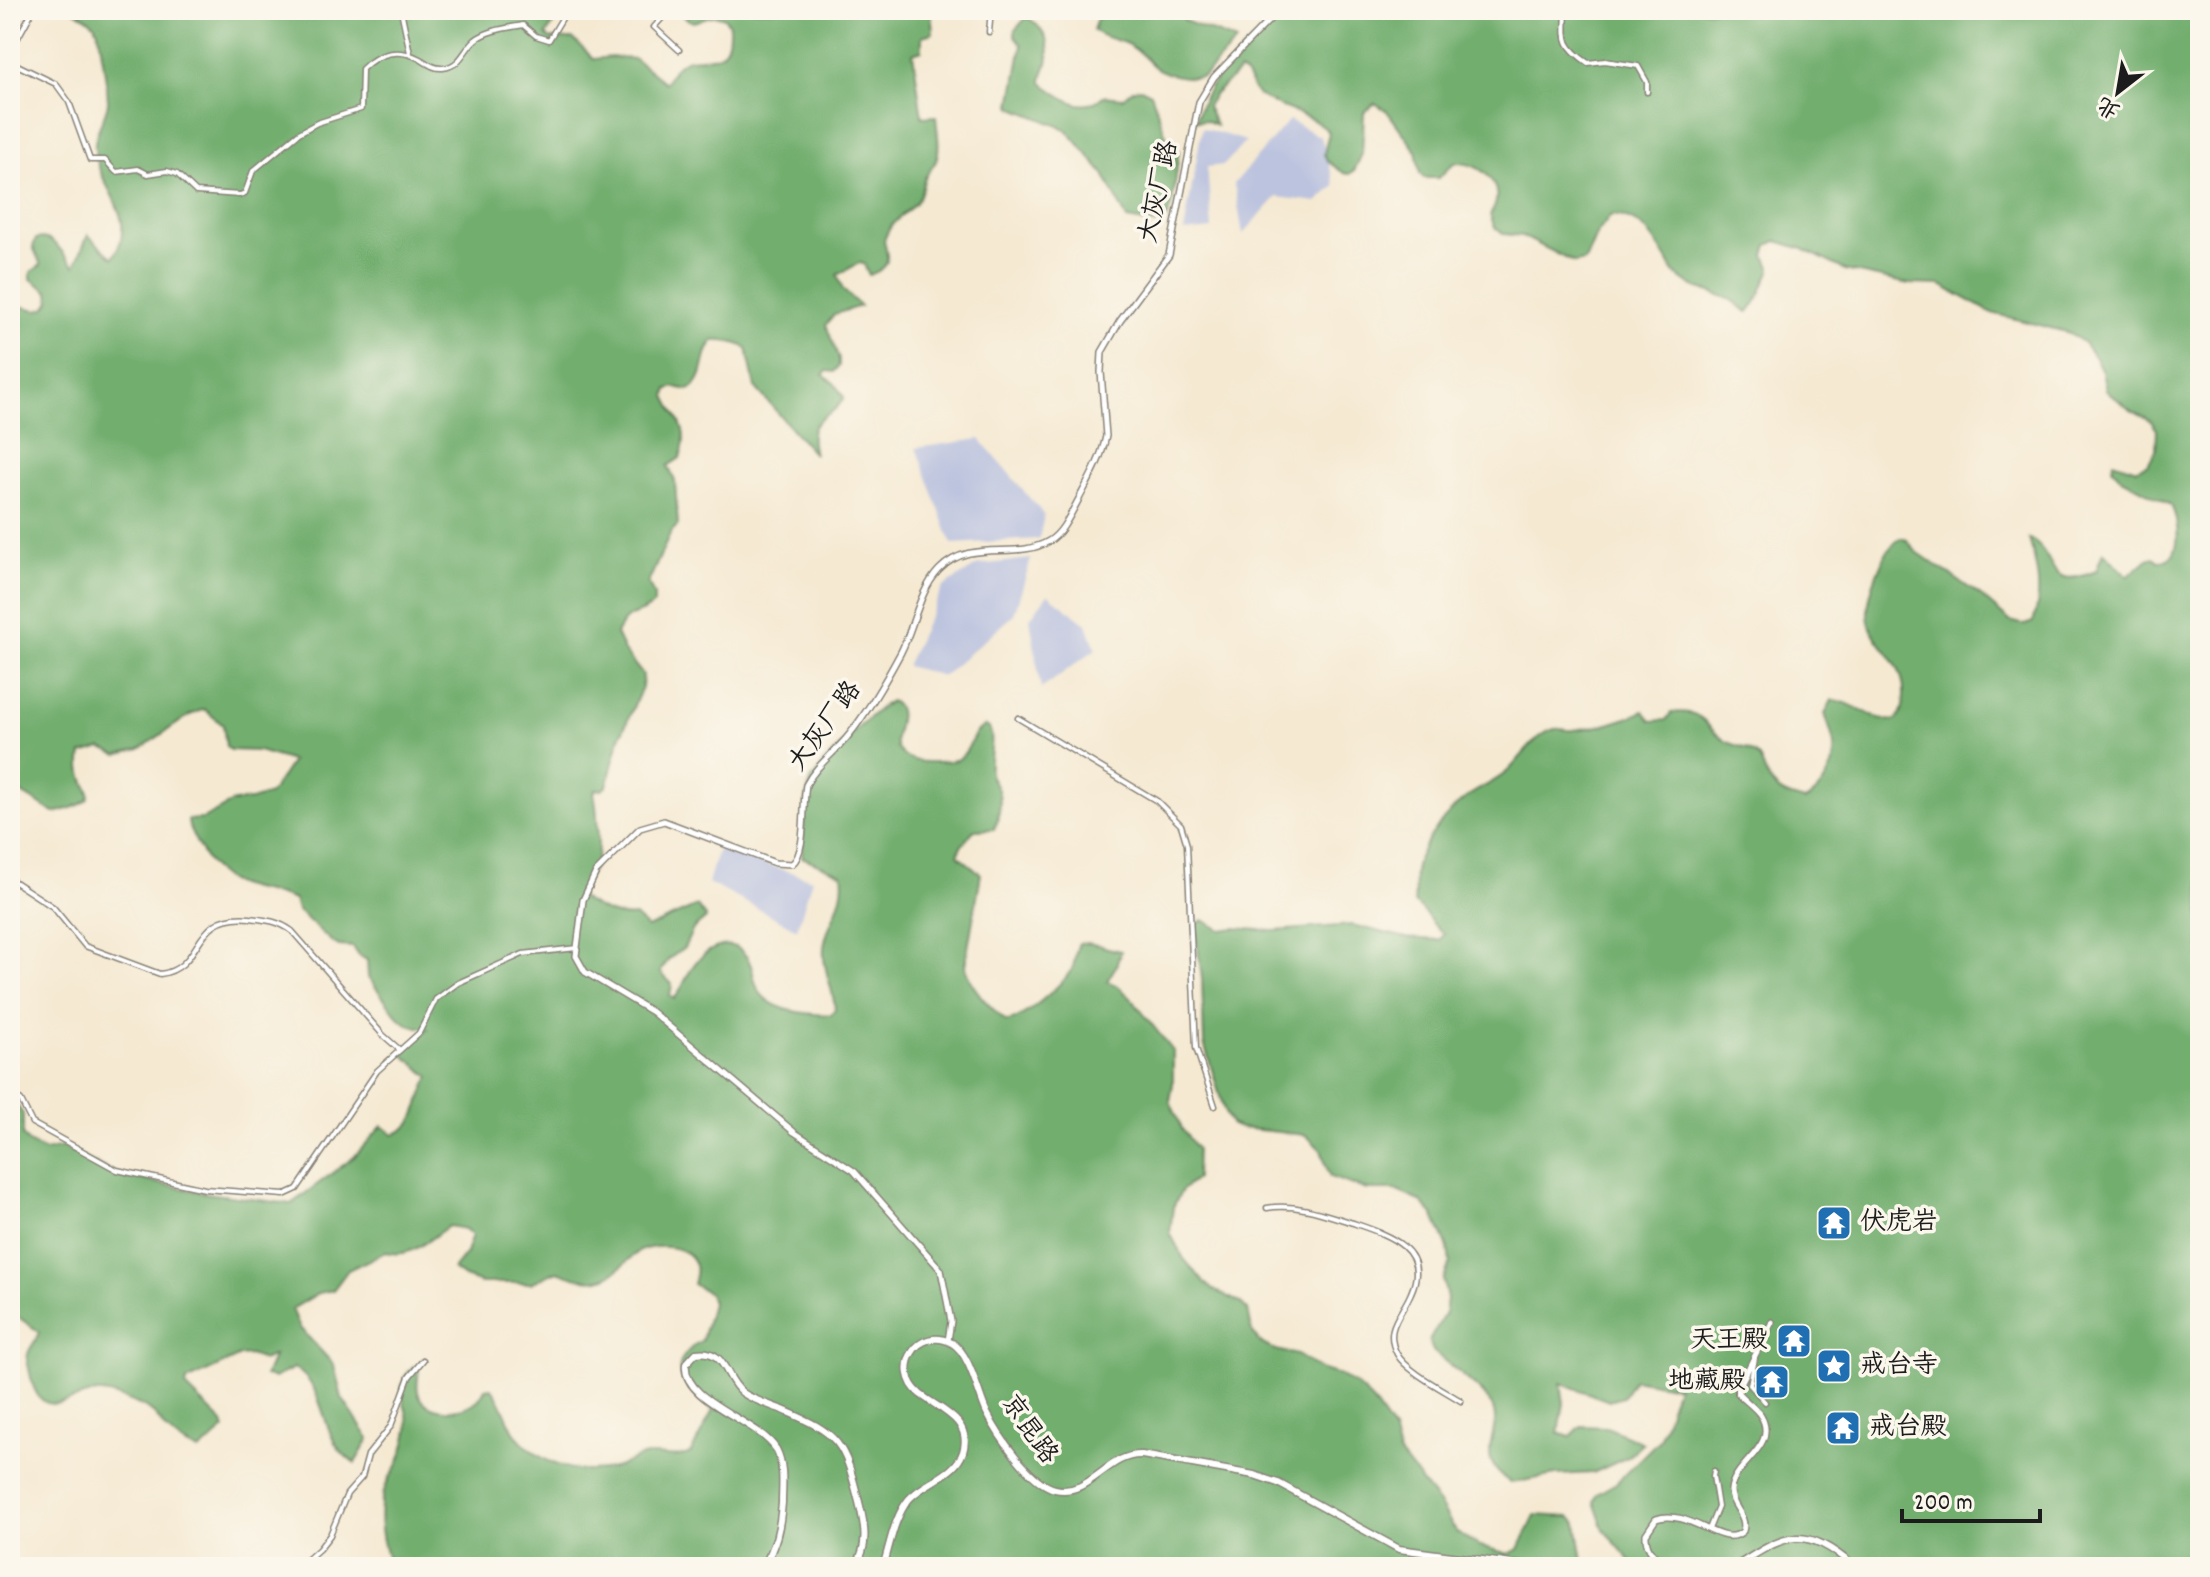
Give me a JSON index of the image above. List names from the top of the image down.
{
  "streets": {
    "main road": ["京昆路"],
    "street": ["大灰厂路"]
  },
  "places": {
    "temple": [
      "伏虎岩",
      "天王殿",
      "地藏殿",
      "戒台殿"
    ],
    "place": ["戒台寺"]
  },
  "scale_bar": "200 m",
  "north": "bottom left"
}
